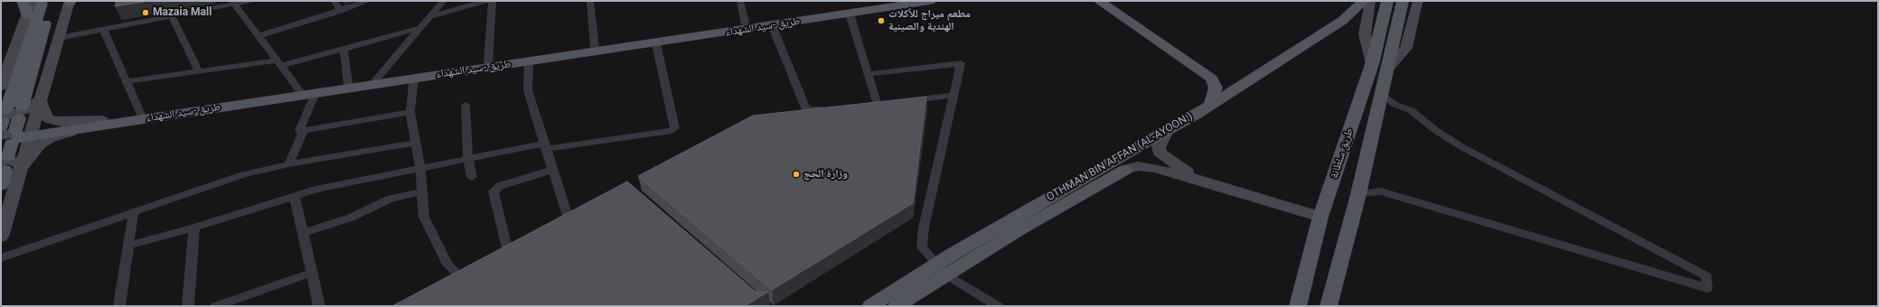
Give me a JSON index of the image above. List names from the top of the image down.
{
  "streets": {
    "main road": ["طريق -سيد الشهداء", "طريق سلطانة", "OTHMAN BIN AFFAN (AL-AYOON.)"]
  },
  "places": ["Mazaia Mall", "مطعم ميراج للأكلات الهندية والصينية", "وزارة الحج"]
}
